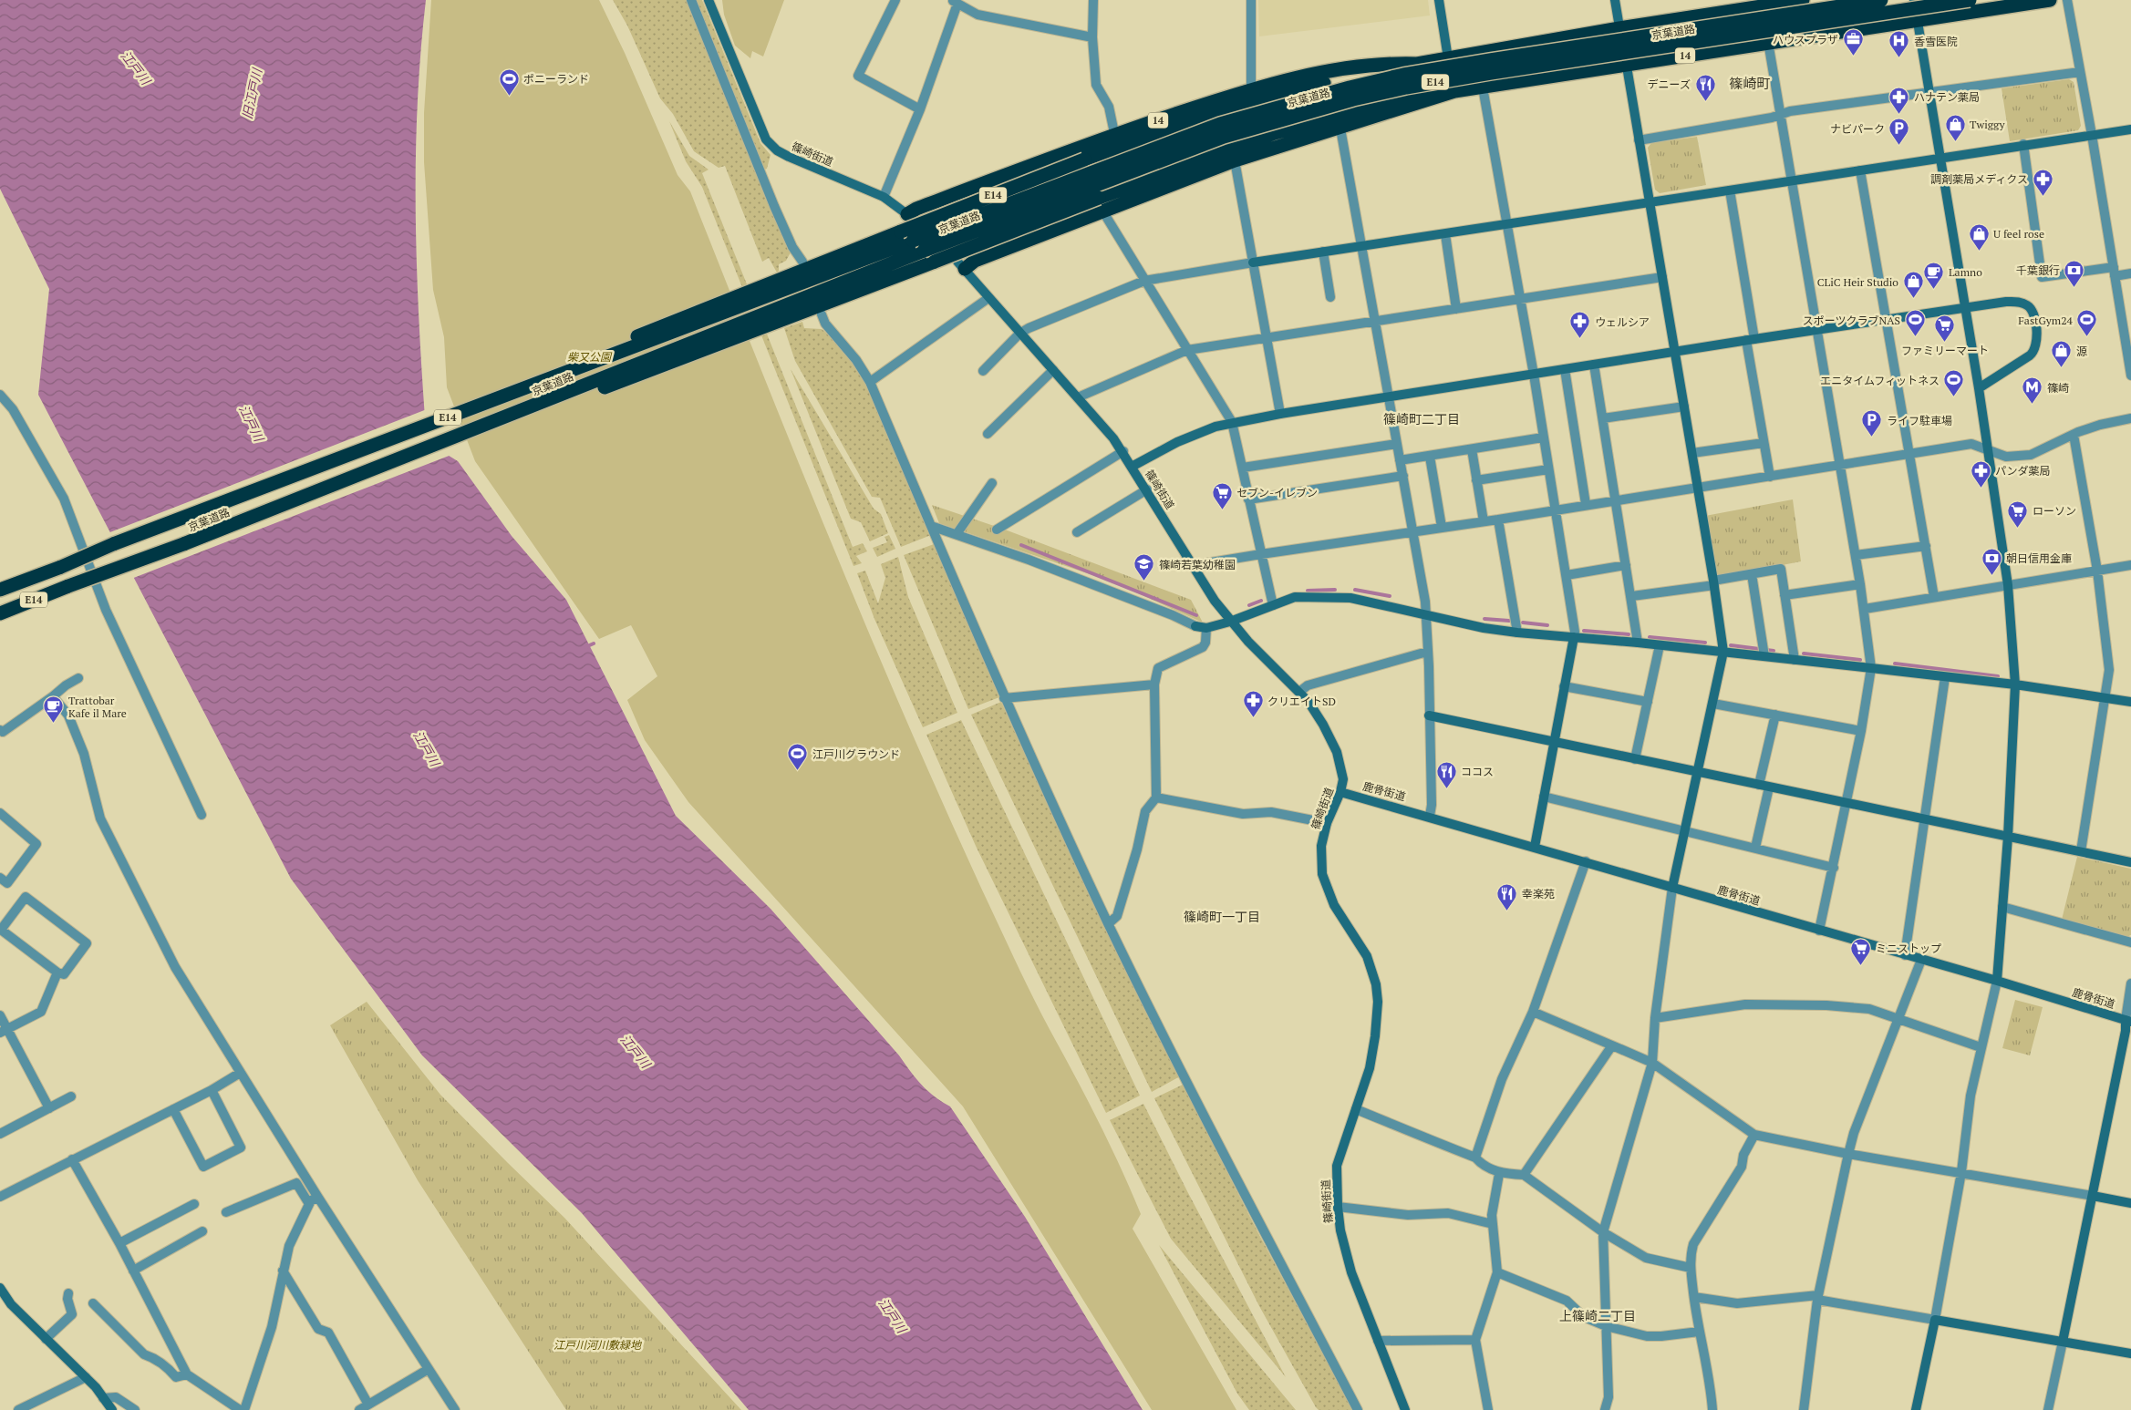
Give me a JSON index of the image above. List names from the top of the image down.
{
  "streets": {
    "highway": ["京葉道路", "14", "E14"],
    "street": ["篠崎街道", "鹿骨街道"]
  },
  "crossings": [
    ["京葉道路", "E14"],
    ["京葉道路", "篠崎街道"],
    ["14", "E14"],
    ["14", "篠崎街道"],
    ["篠崎街道", "鹿骨街道"]
  ],
  "districts": [
    "篠崎町",
    "篠崎町二丁目",
    "篠崎町一丁目",
    "上篠崎二丁目"
  ],
  "water": ["江戸川", "旧江戸川"],
  "parks": ["柴又公園", "江戸川河川敷緑地"],
  "places": {
    "office": ["ハウスプラザ"],
    "hospital": ["香雪医院"],
    "sports": [
      "ポニーランド",
      "スポーツクラブNAS",
      "FastGym24",
      "エニタイムフィットネス",
      "江戸川グラウンド"
    ],
    "restaurant": ["デニーズ", "ココス", "幸楽苑"],
    "pharmacy": [
      "ハナテン薬局",
      "調剤薬局メディクス",
      "ウェルシア",
      "パンダ薬局",
      "クリエイトSD"
    ],
    "shop": [
      "Twiggy",
      "U feel rose",
      "CLiC Heir Studio",
      "源"
    ],
    "parking": ["ナビパーク", "ライフ駐車場"],
    "bank": ["千葉銀行", "朝日信用金庫"],
    "cafe": ["Lamno", "Trattobar Kafe il Mare"],
    "supermarket": [
      "ファミリーマート",
      "セブン-イレブン",
      "ローソン",
      "ミニストップ"
    ],
    "metro station": ["篠崎"],
    "school or university": ["篠崎若葉幼稚園"]
  }
}
